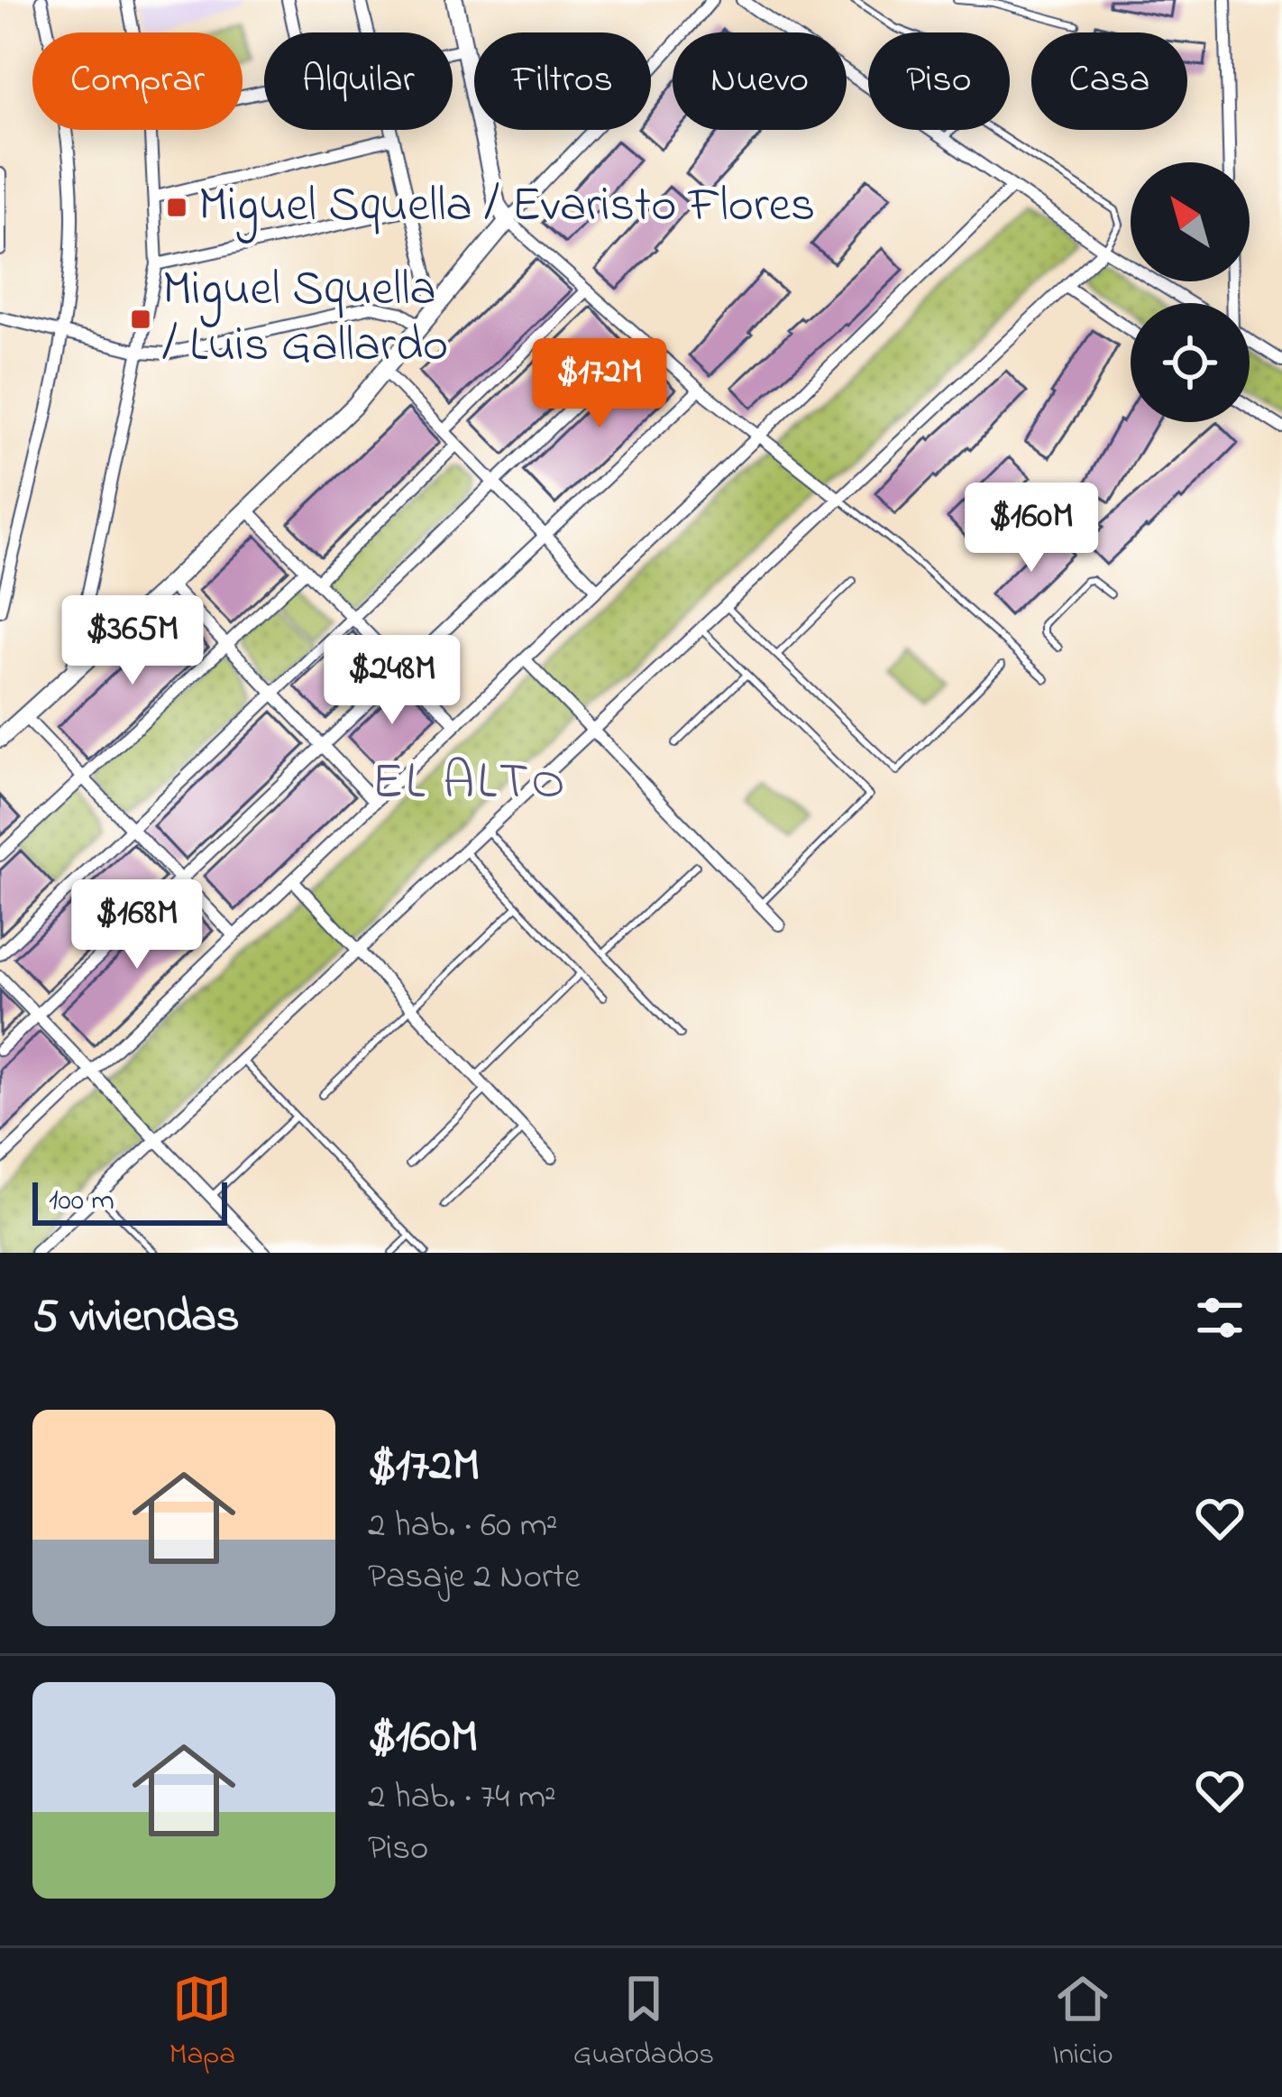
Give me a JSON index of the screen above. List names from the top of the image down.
{
  "districts": ["EL ALTO"],
  "places": {
    "transit": ["Miguel Squella / Evaristo Flores", "Miguel Squella / Luis Gallardo"]
  },
  "scale_bar": "100 m",
  "north": "top left",
  "page": {
    "chip": [
      "Comprar",
      "Alquilar",
      "Filtros",
      "Nuevo",
      "Piso",
      "Casa"
    ],
    "price": [
      "$172M",
      "$160M",
      "$365M",
      "$248M",
      "$168M"
    ],
    "scale": "100 m",
    "heading": "5 viviendas",
    "list": [
      {
        "name": "$172M",
        "note": "2 hab. · 60 m² · Pasaje 2 Norte"
      },
      {
        "name": "$160M",
        "note": "2 hab. · 74 m² · Piso"
      }
    ],
    "tabs": ["Mapa", "Guardados", "Inicio"]
  }
}
